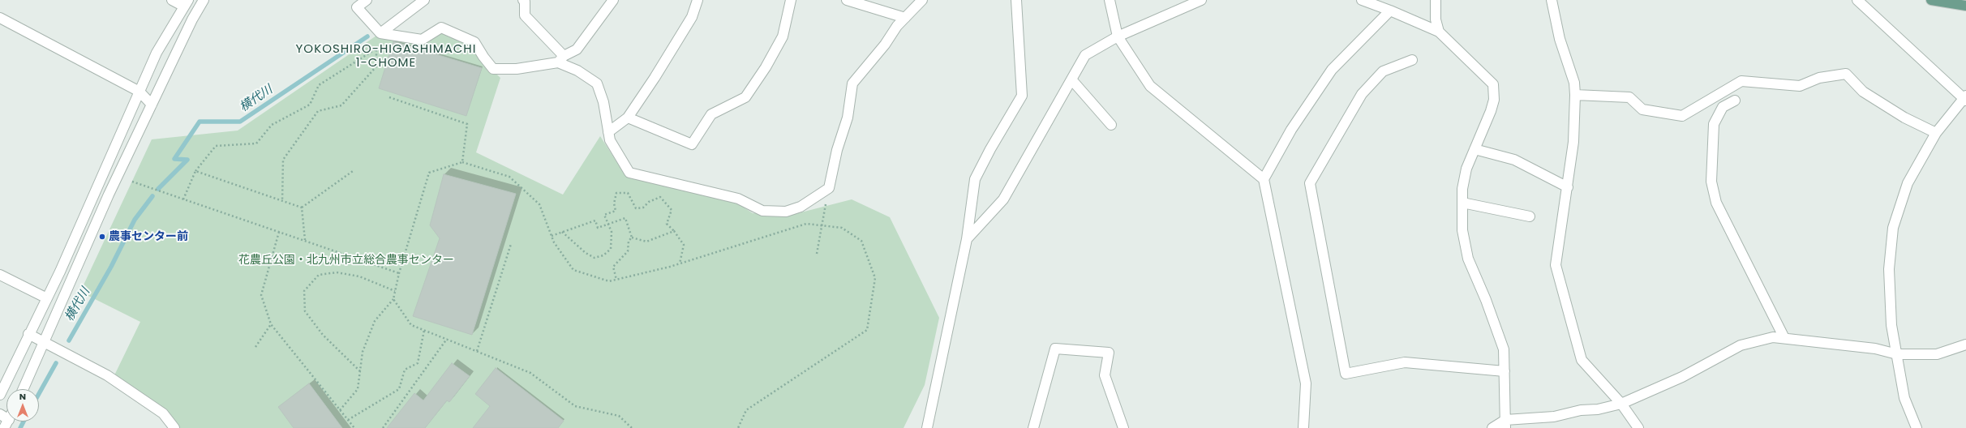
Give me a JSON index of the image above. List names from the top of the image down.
{
  "districts": ["YOKOSHIRO-HIGASHIMACHI 1-CHOME"],
  "water": ["横代川"],
  "parks": ["花農丘公園・北九州市立総合農事センター"],
  "places": ["農事センター前"],
  "north": "top"
}
